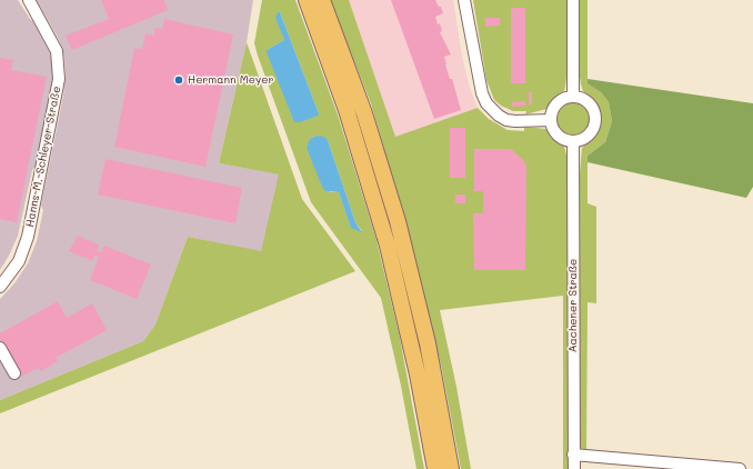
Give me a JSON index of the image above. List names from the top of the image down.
{
  "streets": {
    "street": ["Hanns-M.-Schleyer-Straße", "Aachener Straße"]
  },
  "places": ["Hermann Meyer"]
}
